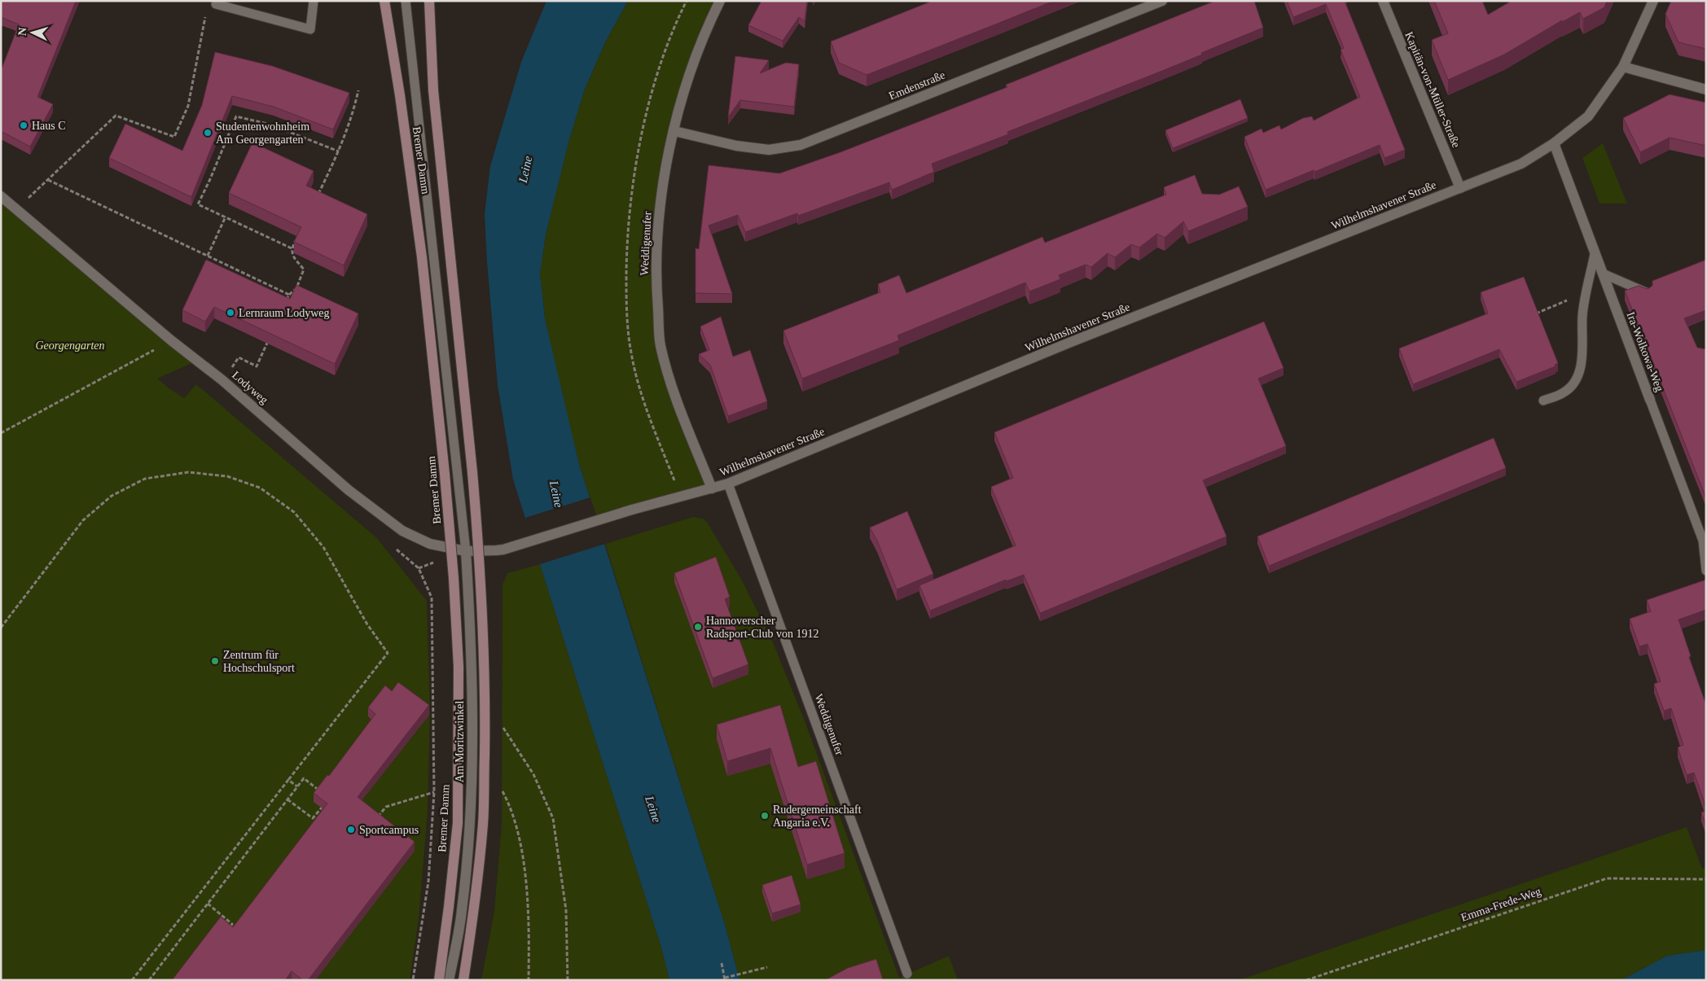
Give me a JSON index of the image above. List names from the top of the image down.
{
  "streets": {
    "main road": ["Bremer Damm"],
    "street": [
      "Emdenstraße",
      "Kapitän-von-Müller-Straße",
      "Wilhelmshavener Straße",
      "Weddigenufer",
      "Ira-Wolkowa-Weg",
      "Lodyweg",
      "Am Moritzwinkel"
    ],
    "path": ["Emma-Frede-Weg"]
  },
  "crossings": [
    ["Emdenstraße", "Weddigenufer"],
    ["Kapitän-von-Müller-Straße", "Wilhelmshavener Straße"],
    ["Wilhelmshavener Straße", "Weddigenufer"],
    ["Wilhelmshavener Straße", "Ira-Wolkowa-Weg"],
    ["Wilhelmshavener Straße", "Lodyweg"],
    ["Lodyweg", "Am Moritzwinkel"]
  ],
  "water": ["Leine"],
  "parks": ["Georgengarten"],
  "places": [
    "Haus C",
    "Studentenwohnheim Am Georgengarten",
    "Lernraum Lodyweg",
    "Hannoverscher Radsport-Club von 1912",
    "Zentrum für Hochschulsport",
    "Rudergemeinschaft Angaria e.V.",
    "Sportcampus"
  ],
  "north": "left"
}
